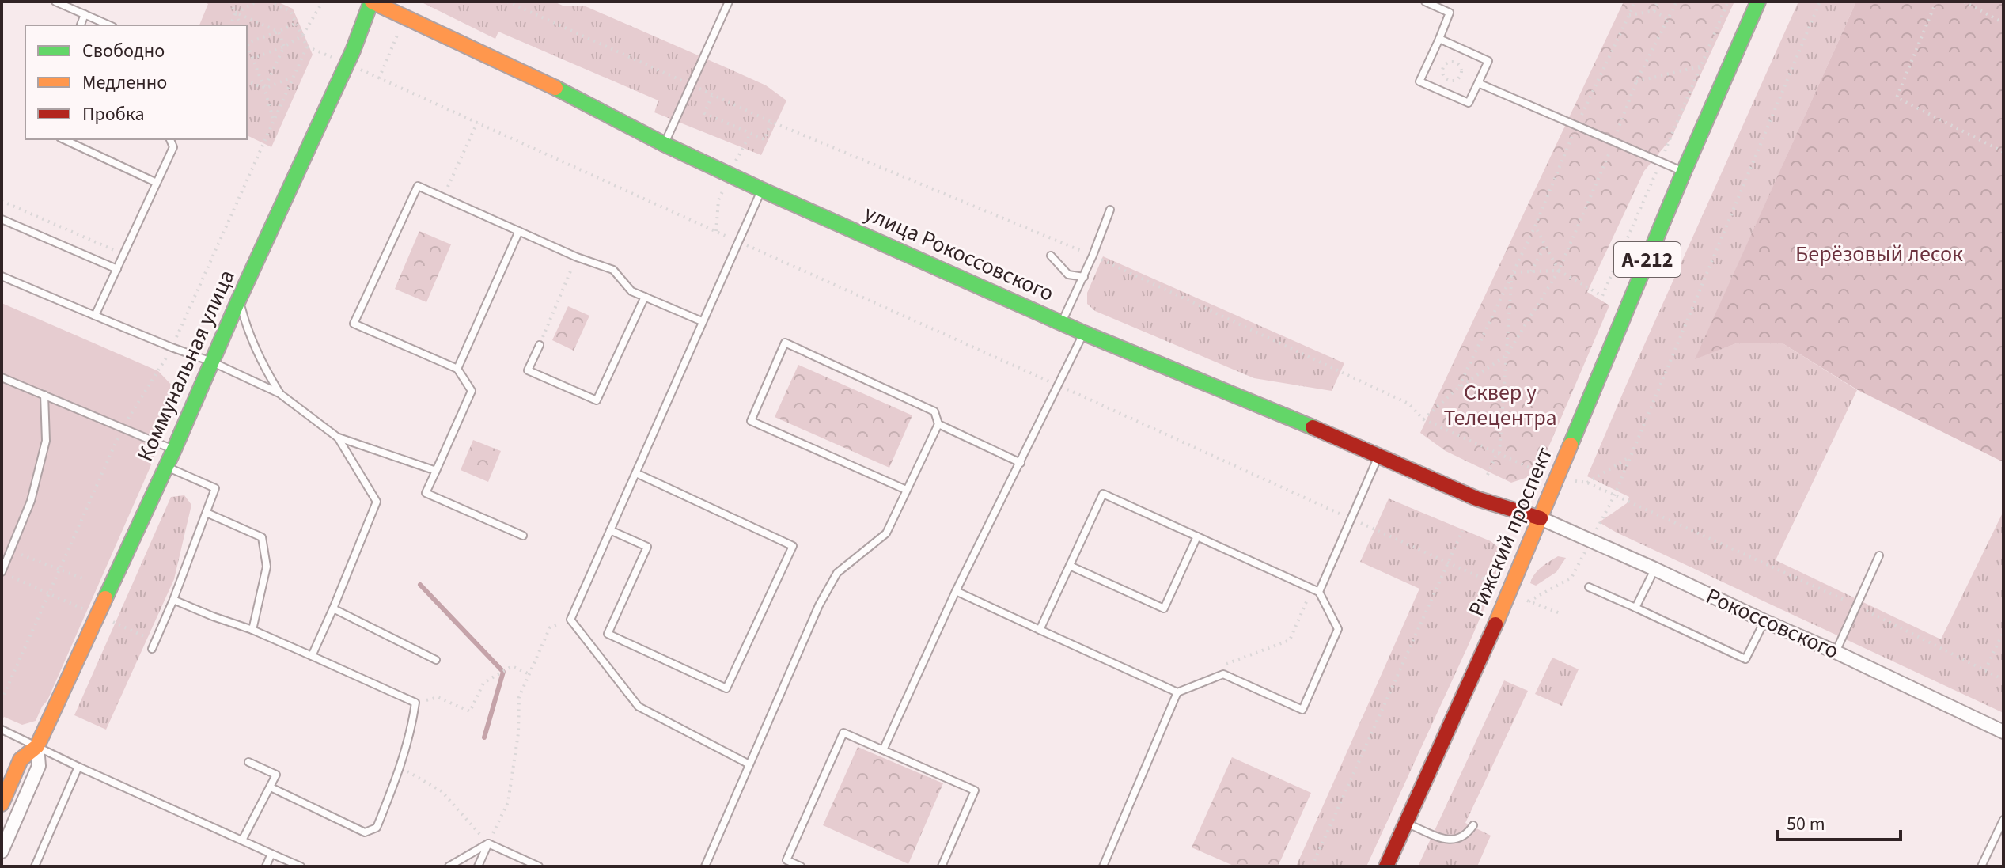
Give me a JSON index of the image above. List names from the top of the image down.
{
  "streets": {
    "main road": [
      "улица Рокоссовского",
      "А-212",
      "Коммунальная улица",
      "Рижский проспект"
    ],
    "street": ["Рокоссовского"]
  },
  "crossings": [
    ["улица Рокоссовского", "Коммунальная улица"],
    ["улица Рокоссовского", "Рижский проспект"],
    ["улица Рокоссовского", "Рокоссовского"],
    ["Рижский проспект", "Рокоссовского"]
  ],
  "parks": ["Берёзовый лесок", "Сквер у Телецентра"],
  "legend": ["Свободно", "Медленно", "Пробка"],
  "scale_bar": "50 m"
}
